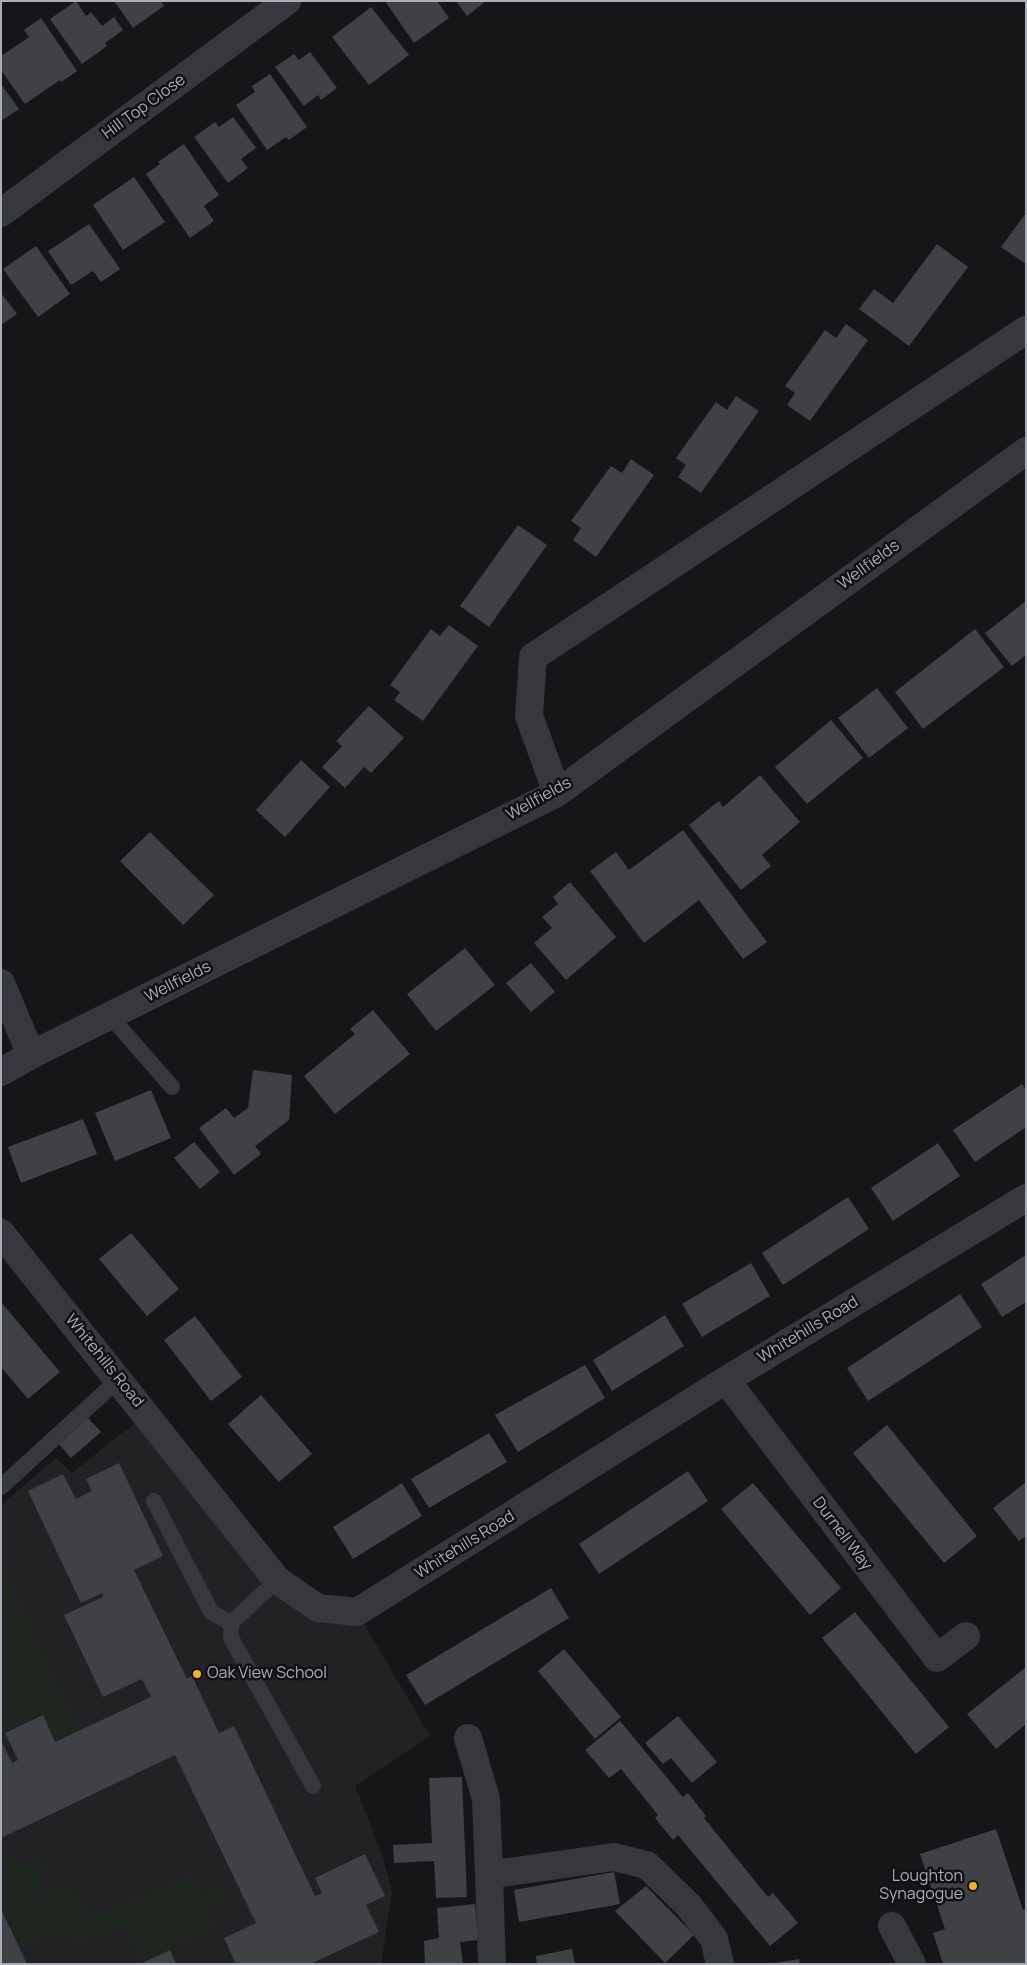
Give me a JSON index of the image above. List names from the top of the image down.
{
  "streets": {
    "street": [
      "Hill Top Close",
      "Wellfields",
      "Whitehills Road",
      "Durnell Way"
    ]
  },
  "crossings": [
    ["Whitehills Road", "Durnell Way"]
  ],
  "places": ["Oak View School", "Loughton Synagogue"]
}
